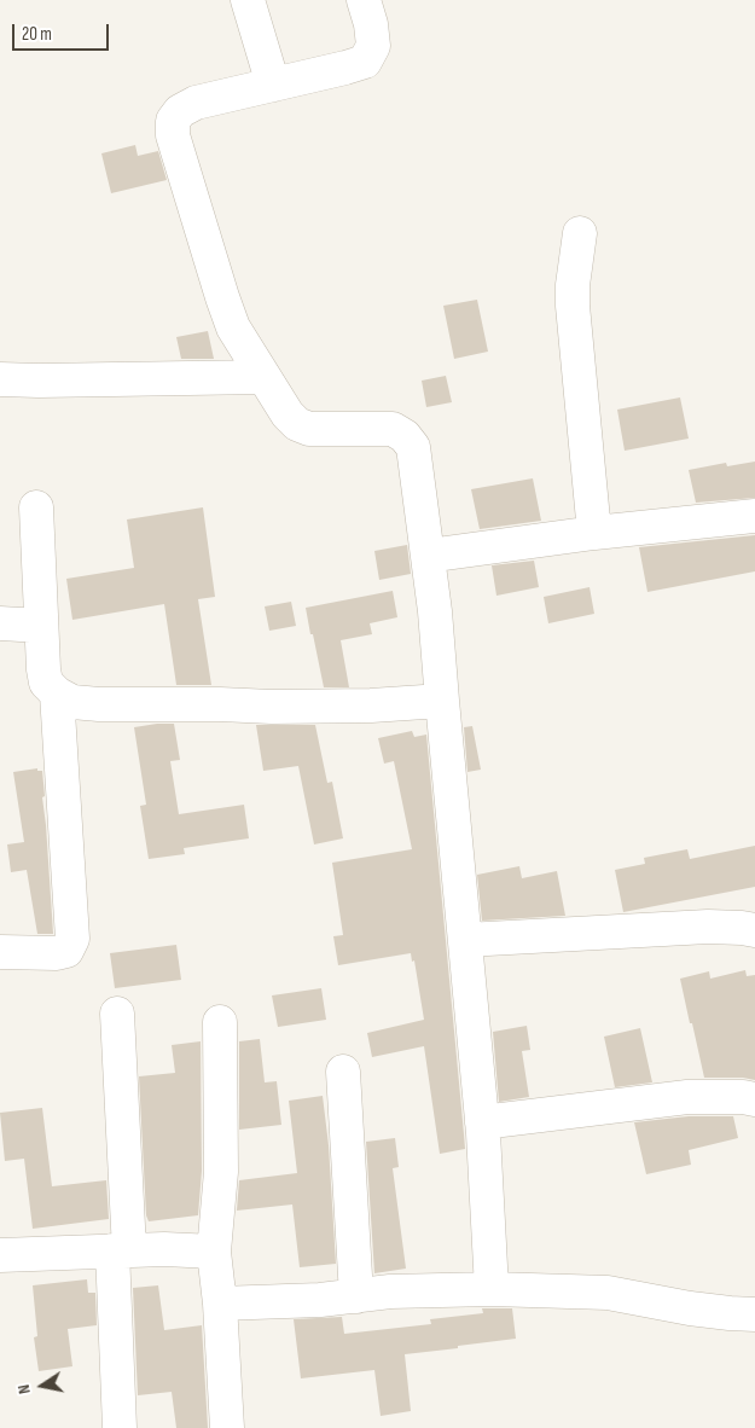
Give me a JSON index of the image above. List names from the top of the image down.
{
  "scale_bar": "20 m",
  "north": "left"
}
